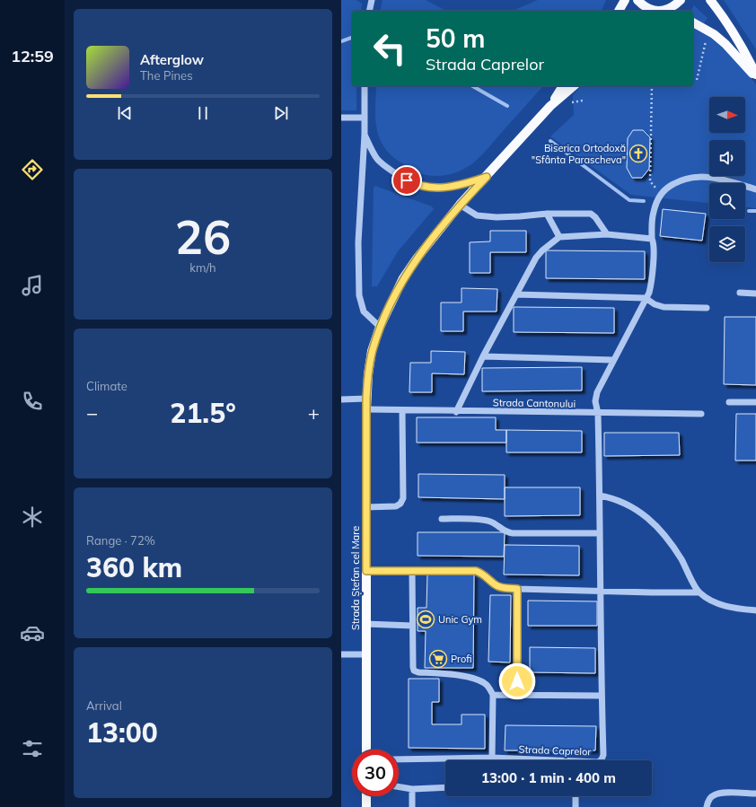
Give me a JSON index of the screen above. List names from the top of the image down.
{
  "streets": {
    "main road": ["Strada Ștefan cel Mare"],
    "street": ["Strada Cantonului", "Strada Caprelor"]
  },
  "crossings": [
    ["Strada Cantonului", "Strada Ștefan cel Mare"]
  ],
  "places": {
    "church": ["Biserica Ortodoxă \"Sfânta Parascheva\""],
    "sports": ["Unic Gym"],
    "supermarket": ["Profi"]
  },
  "north": "right",
  "page": {
    "tabs": "12:59",
    "turn": ["50 m", "Strada Caprelor"],
    "song": ["Afterglow", "The Pines"],
    "tile": [
      ["26", "km/h"],
      "Climate",
      ["Range · 72%", "360 km"],
      ["Arrival", "13:00"]
    ],
    "heat": ["−", "21.5°", "+"],
    "limit": "30",
    "trip": "13:00 · 1 min · 400 m"
  }
}
